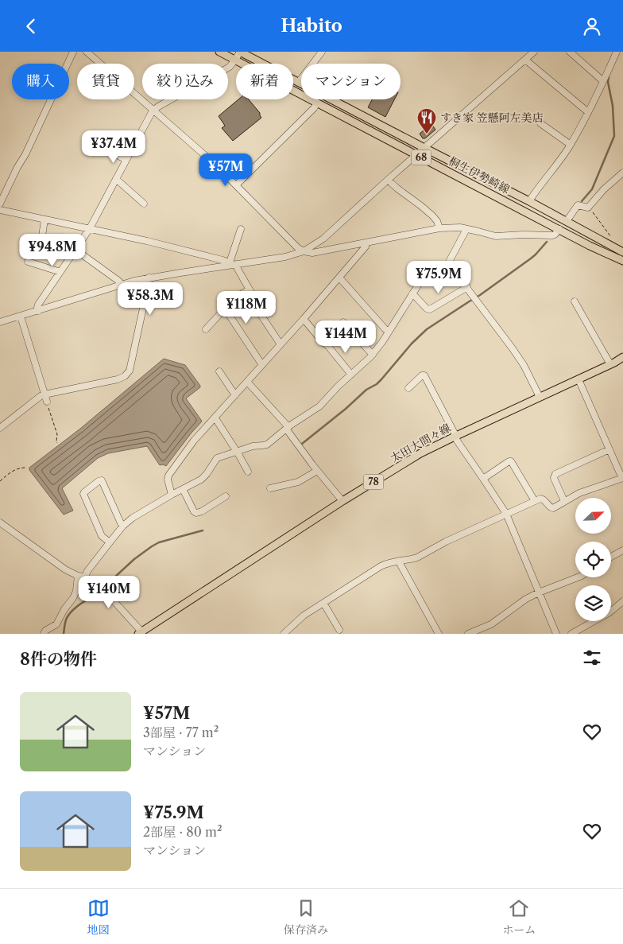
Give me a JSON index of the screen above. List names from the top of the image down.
{
  "streets": {
    "main road": [
      "68",
      "桐生伊勢崎線",
      "太田大間々線",
      "78"
    ]
  },
  "places": {
    "restaurant": ["すき家 笠懸阿左美店"]
  },
  "north": "top right",
  "page": {
    "header": "Habito",
    "chip": [
      "購入",
      "賃貸",
      "絞り込み",
      "新着",
      "マンション"
    ],
    "price": [
      "¥37.4M",
      "¥57M",
      "¥94.8M",
      "¥75.9M",
      "¥58.3M",
      "¥118M",
      "¥144M",
      "¥140M"
    ],
    "heading": "8件の物件",
    "list": [
      {
        "name": "¥57M",
        "note": "3部屋 · 77 m² · マンション"
      },
      {
        "name": "¥75.9M",
        "note": "2部屋 · 80 m² · マンション"
      }
    ],
    "tabs": ["地図", "保存済み", "ホーム"]
  }
}
